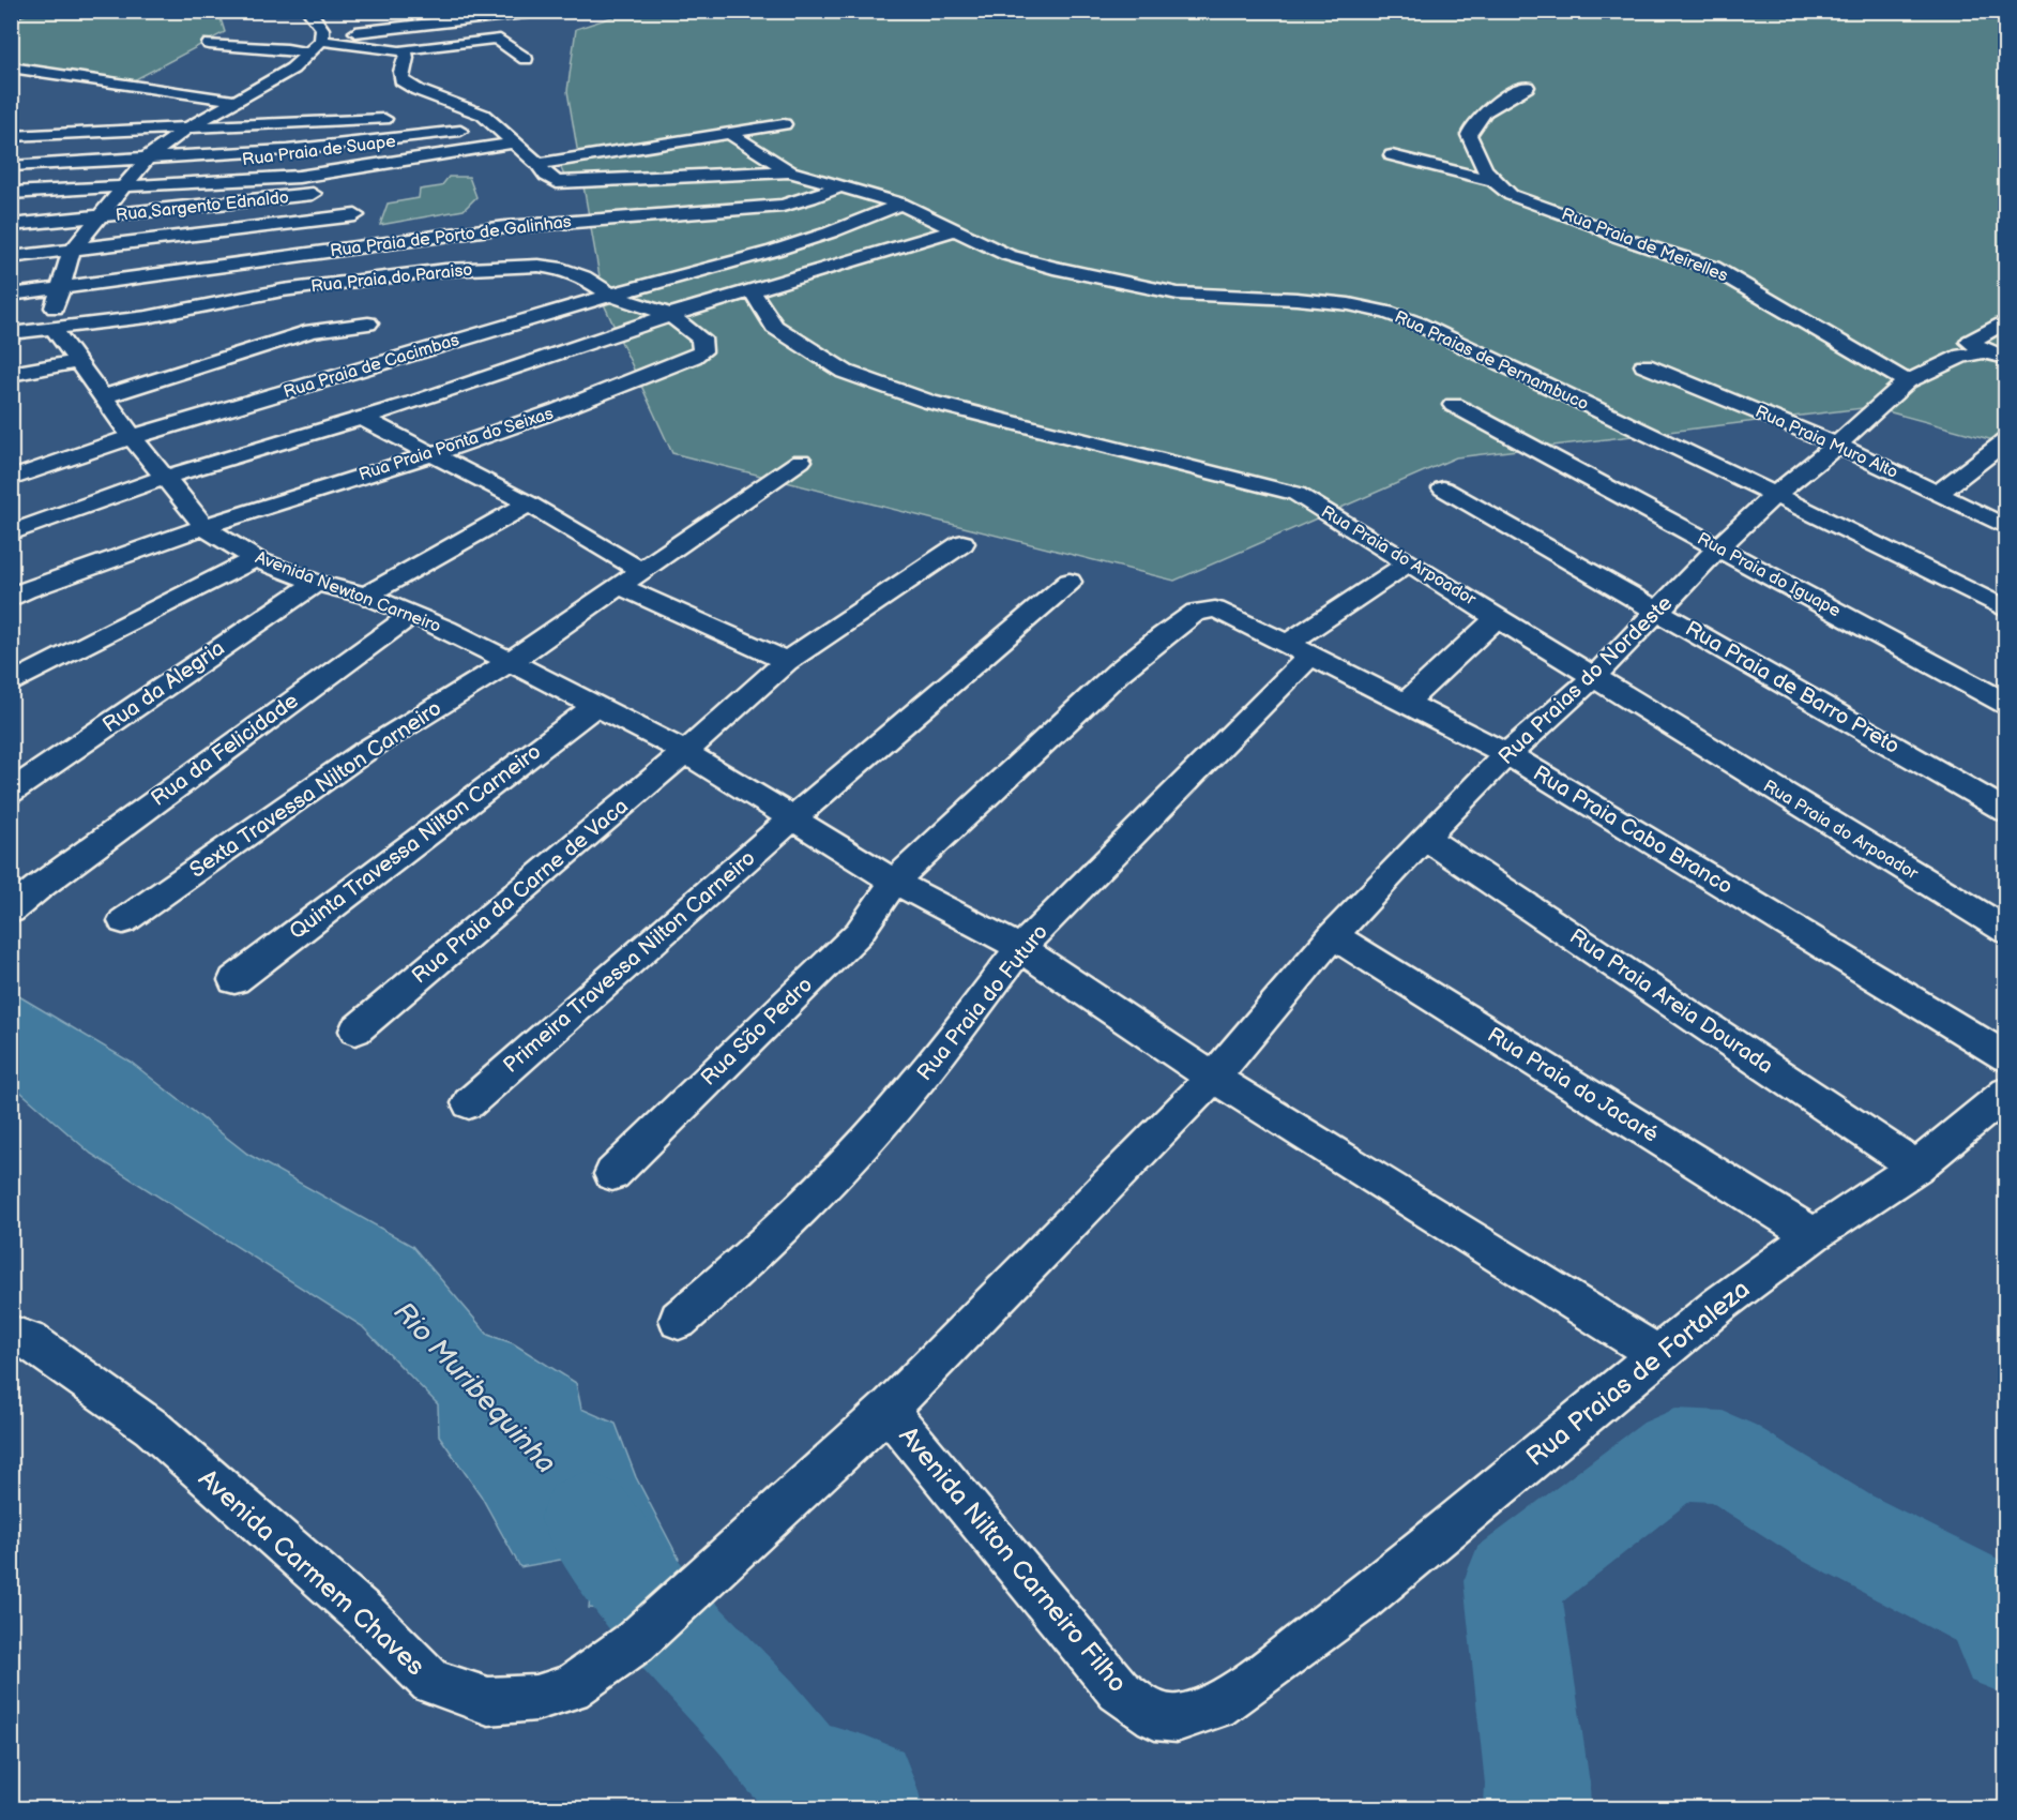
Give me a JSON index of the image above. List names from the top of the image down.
{
  "streets": {
    "street": [
      "Rua Praia de Suape",
      "Rua Sargento Ednaldo",
      "Rua Praia de Porto de Galinhas",
      "Rua Praia de Meirelles",
      "Rua Praia do Paraiso",
      "Rua Praias de Pernambuco",
      "Rua Praia de Cacimbas",
      "Rua Praia Muro Alto",
      "Rua Praia Ponta do Seixas",
      "Rua Praia do Arpoador",
      "Rua Praia do Iguape",
      "Avenida Newton Carneiro",
      "Rua Praias do Nordeste",
      "Rua da Alegria",
      "Rua Praia de Barro Preto",
      "Rua da Felicidade",
      "Sexta Travessa Nilton Carneiro",
      "Rua Praia Cabo Branco",
      "Quinta Travessa Nilton Carneiro",
      "Rua Praia da Carne de Vaca",
      "Primeira Travessa Nilton Carneiro",
      "Rua Praia Areia Dourada",
      "Rua Praia do Futuro",
      "Rua São Pedro",
      "Rua Praia do Jacaré",
      "Rua Praias de Fortaleza",
      "Avenida Nilton Carneiro Filho",
      "Avenida Carmem Chaves"
    ]
  },
  "crossings": [
    ["Rua Praia de Porto de Galinhas", "Rua Praias de Pernambuco"],
    ["Rua Praia de Meirelles", "Rua Praias do Nordeste"],
    ["Rua Praia do Paraiso", "Rua Praia de Cacimbas"],
    ["Rua Praia do Paraiso", "Rua Praia Ponta do Seixas"],
    ["Rua Praia do Paraiso", "Avenida Newton Carneiro"],
    ["Rua Praias de Pernambuco", "Rua Praia de Cacimbas"],
    ["Rua Praias de Pernambuco", "Rua Praias do Nordeste"],
    ["Rua Praia de Cacimbas", "Avenida Newton Carneiro"],
    ["Rua Praia Muro Alto", "Rua Praias do Nordeste"],
    ["Rua Praia Ponta do Seixas", "Avenida Newton Carneiro"],
    ["Rua Praia do Arpoador", "Rua Praias do Nordeste"],
    ["Rua Praia do Arpoador", "Rua Praia do Futuro"],
    ["Rua Praia do Iguape", "Rua Praias do Nordeste"],
    ["Avenida Newton Carneiro", "Rua da Alegria"],
    ["Avenida Newton Carneiro", "Rua da Felicidade"],
    ["Avenida Newton Carneiro", "Sexta Travessa Nilton Carneiro"],
    ["Avenida Newton Carneiro", "Quinta Travessa Nilton Carneiro"],
    ["Avenida Newton Carneiro", "Rua Praia da Carne de Vaca"],
    ["Rua Praias do Nordeste", "Rua Praia de Barro Preto"],
    ["Rua Praias do Nordeste", "Rua Praia Cabo Branco"],
    ["Rua Praias do Nordeste", "Rua Praia Areia Dourada"],
    ["Rua Praias do Nordeste", "Rua Praia do Jacaré"],
    ["Rua Praias do Nordeste", "Avenida Nilton Carneiro Filho"],
    ["Rua Praias do Nordeste", "Avenida Carmem Chaves"],
    ["Rua Praia Cabo Branco", "Rua Praia do Futuro"],
    ["Rua Praia Cabo Branco", "Rua São Pedro"],
    ["Rua Praia Areia Dourada", "Rua Praias de Fortaleza"],
    ["Rua Praia do Jacaré", "Rua Praias de Fortaleza"],
    ["Rua Praias de Fortaleza", "Avenida Nilton Carneiro Filho"],
    ["Avenida Nilton Carneiro Filho", "Avenida Carmem Chaves"]
  ],
  "water": ["Rio Muribequinha"]
}
